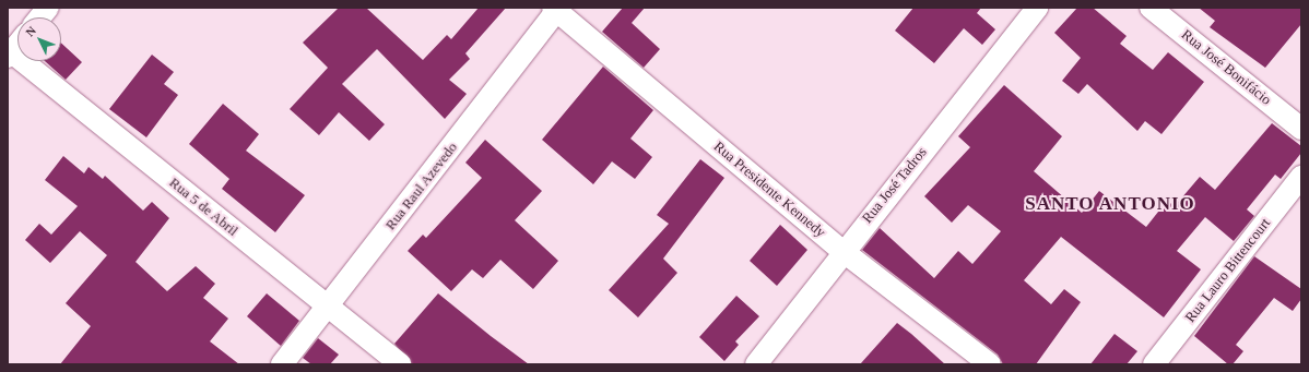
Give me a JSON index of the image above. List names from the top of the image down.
{
  "streets": {
    "street": [
      "Rua José Bonifácio",
      "Rua José Tadros",
      "Rua Raul Azevedo",
      "Rua Presidente Kennedy",
      "Rua 5 de Abril",
      "Rua Lauro Bittencourt"
    ]
  },
  "crossings": [
    ["Rua José Tadros", "Rua Presidente Kennedy"],
    ["Rua Raul Azevedo", "Rua Presidente Kennedy"],
    ["Rua Raul Azevedo", "Rua 5 de Abril"]
  ],
  "districts": ["SANTO ANTONIO"],
  "north": "top left"
}
